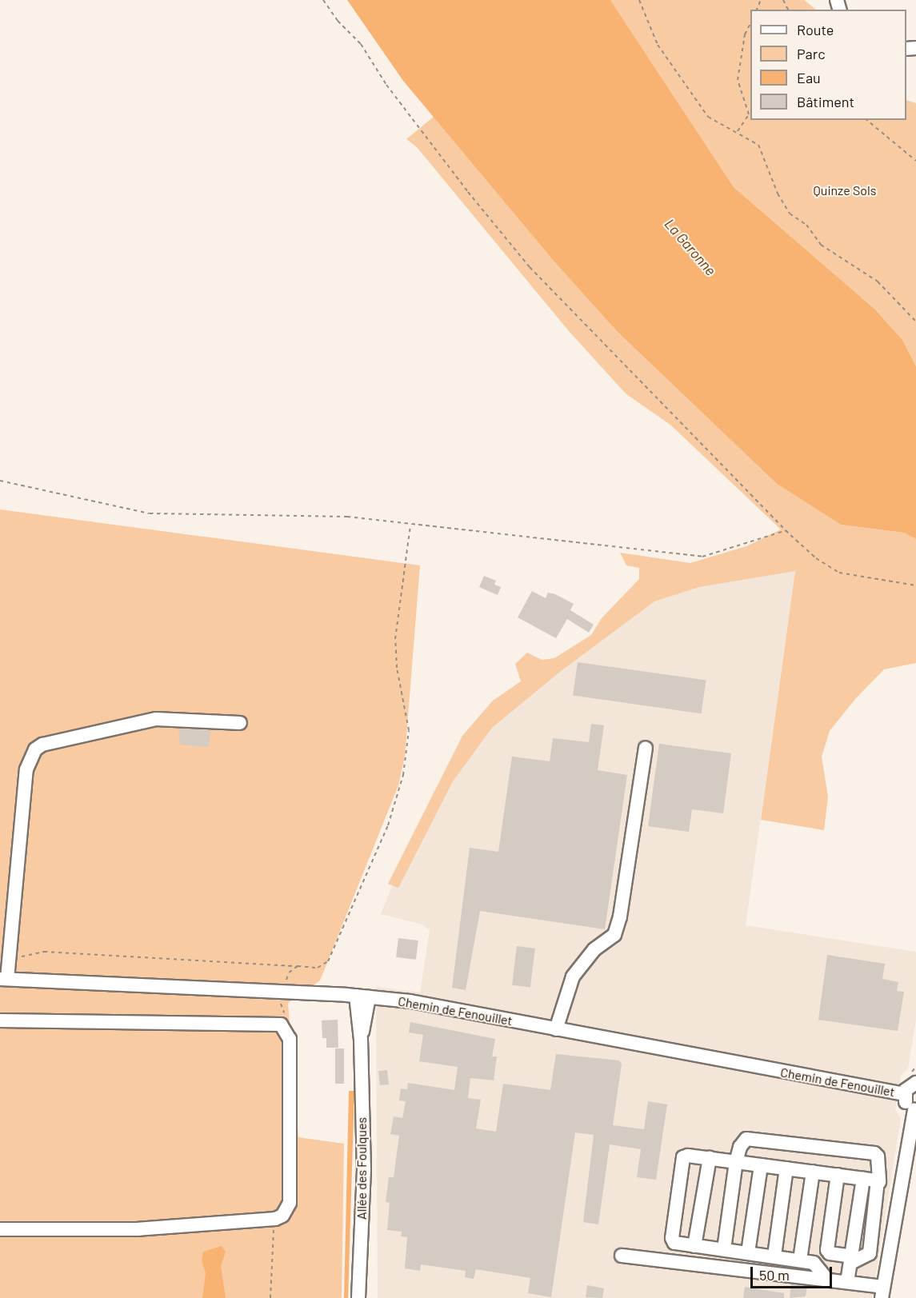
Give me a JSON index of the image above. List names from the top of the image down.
{
  "streets": {
    "street": ["Chemin de Fenouillet", "Allée des Foulques"]
  },
  "crossings": [
    ["Chemin de Fenouillet", "Allée des Foulques"]
  ],
  "water": ["La Garonne"],
  "parks": ["Quinze Sols"],
  "legend": [
    "Route",
    "Parc",
    "Eau",
    "Bâtiment"
  ],
  "scale_bar": "50 m"
}
